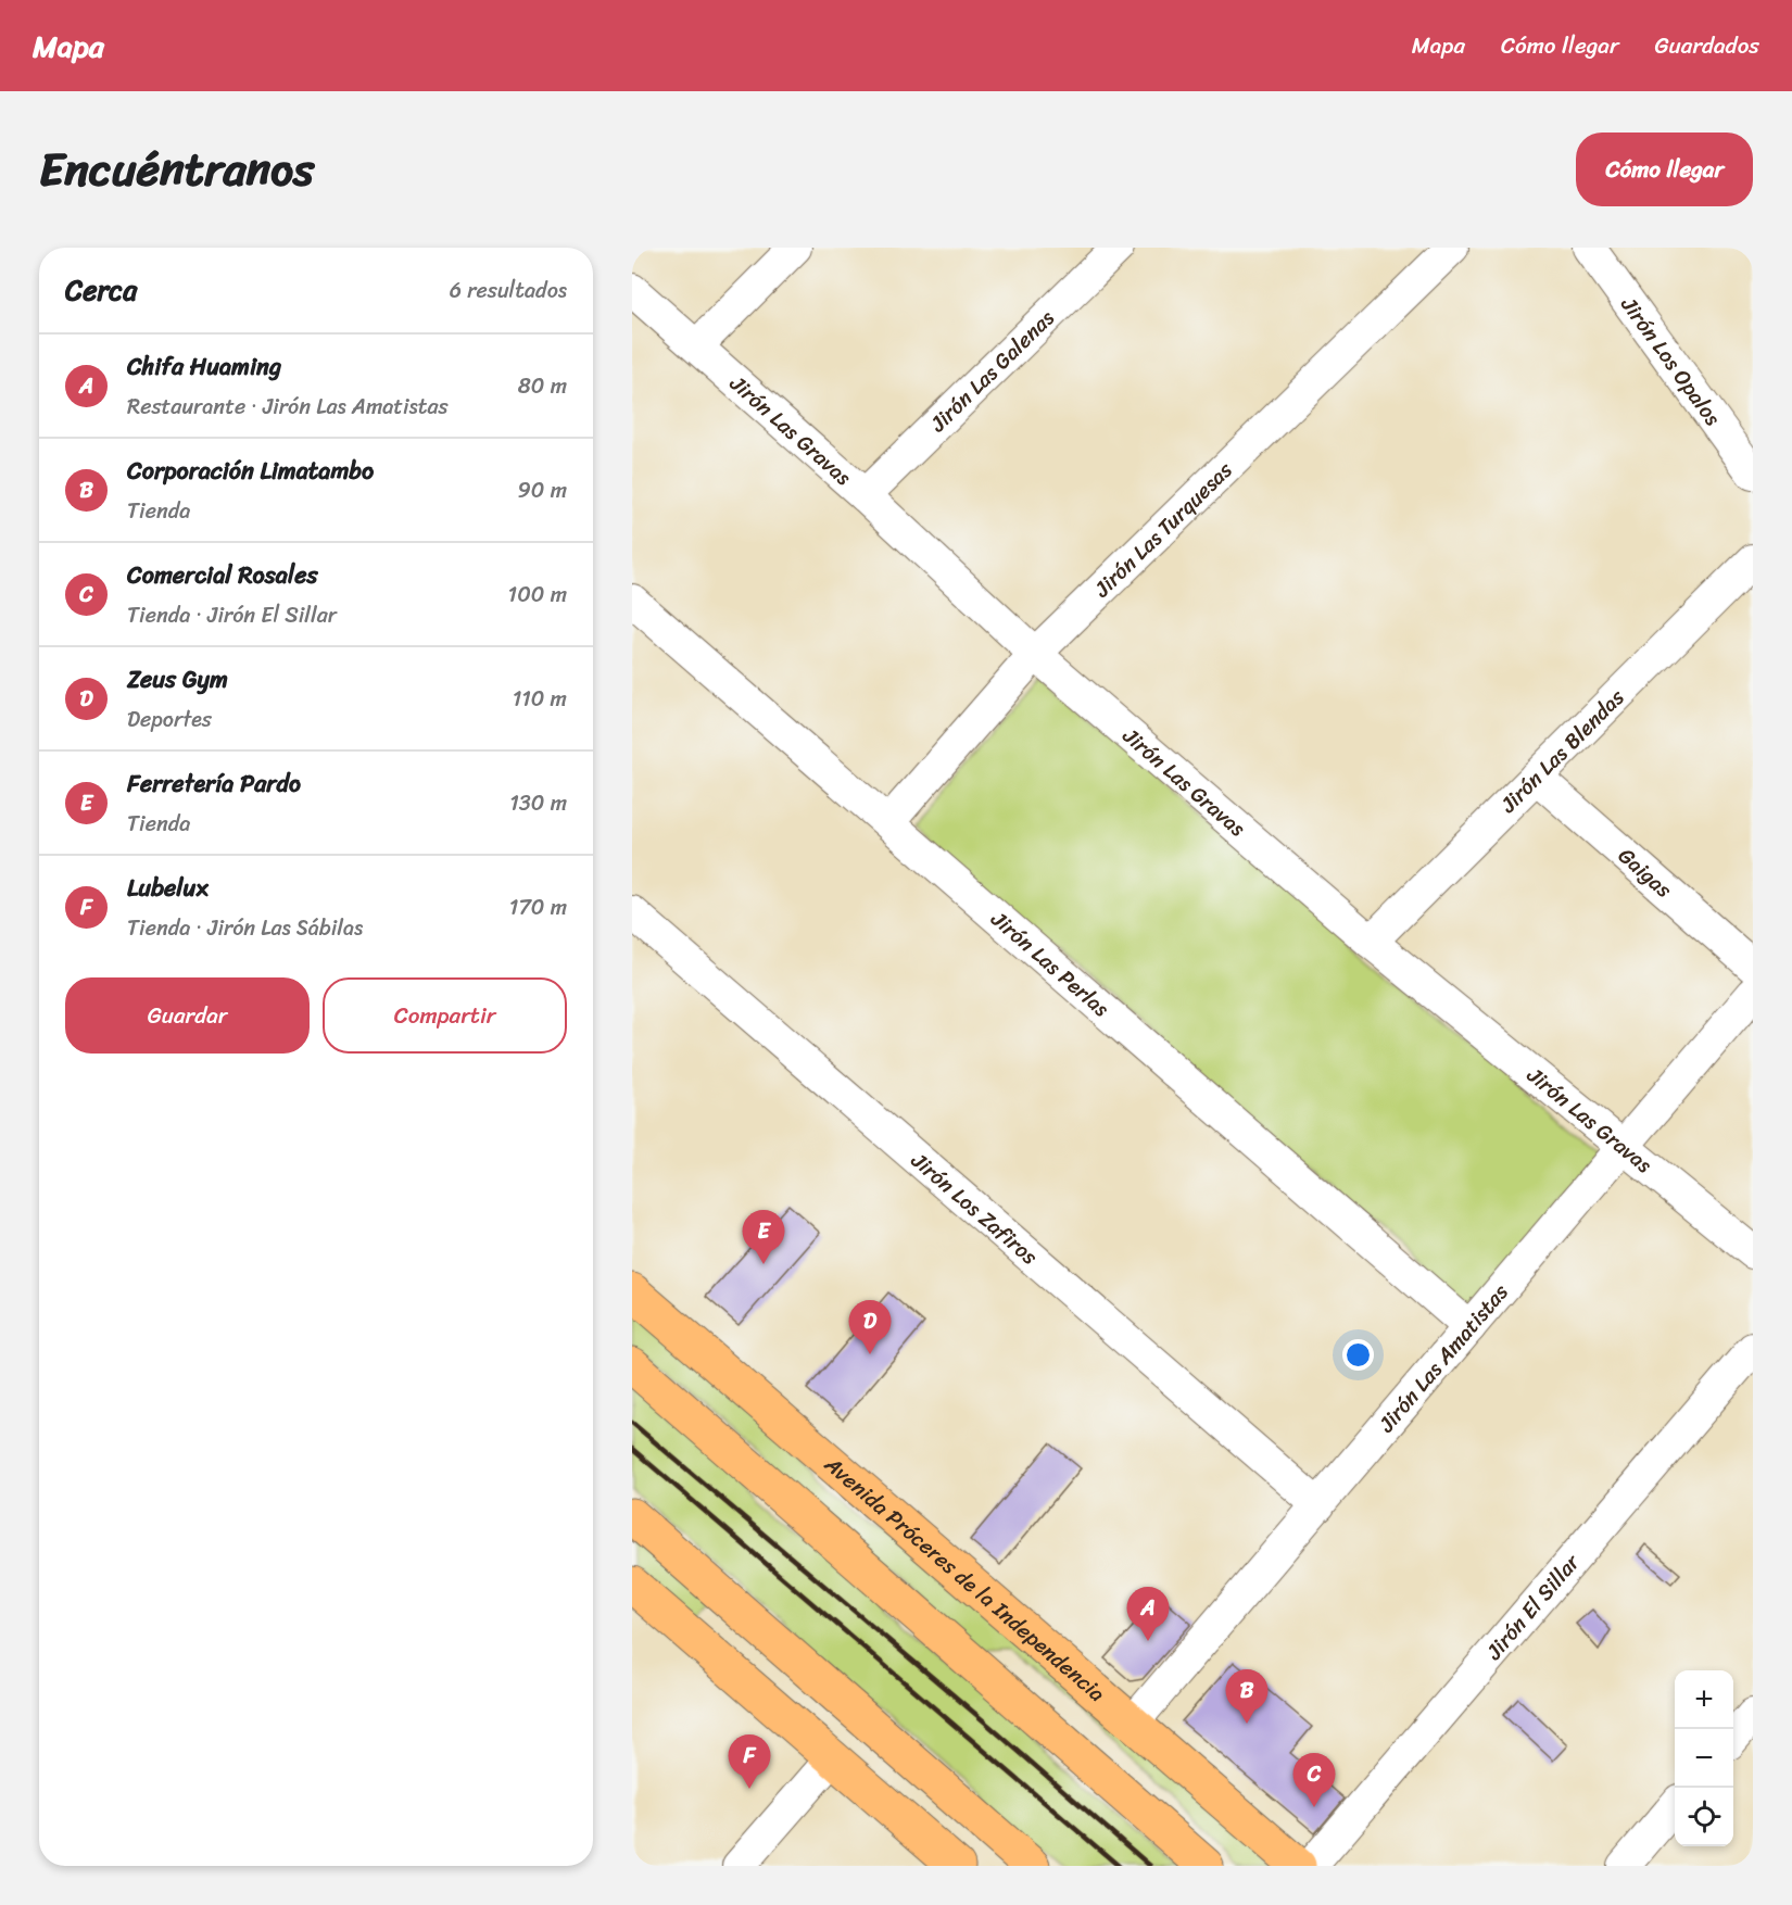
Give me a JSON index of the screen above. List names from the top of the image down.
{
  "streets": {
    "main road": ["Avenida Próceres de la Independencia"],
    "street": [
      "Jirón Los Opalos",
      "Jirón Las Galenas",
      "Jirón Las Gravas",
      "Jirón Las Turquesas",
      "Jirón Las Blendas",
      "Gaigas",
      "Jirón Las Perlas",
      "Jirón Los Zafiros",
      "Jirón Las Amatistas",
      "Jirón El Sillar"
    ]
  },
  "crossings": [
    ["Jirón Las Galenas", "Jirón Las Gravas"],
    ["Jirón Las Gravas", "Jirón Las Turquesas"],
    ["Jirón Las Gravas", "Jirón Las Blendas"],
    ["Jirón Las Gravas", "Jirón Las Amatistas"],
    ["Jirón Las Turquesas", "Jirón Las Perlas"],
    ["Jirón Las Blendas", "Gaigas"],
    ["Jirón Las Perlas", "Jirón Las Amatistas"],
    ["Jirón Los Zafiros", "Jirón Las Amatistas"],
    ["Jirón Las Amatistas", "Avenida Próceres de la Independencia"]
  ],
  "page": {
    "header": "Mapa",
    "nav": ["Mapa", "Cómo llegar", "Guardados"],
    "title": "Encuéntranos",
    "buttons": [
      "Cómo llegar",
      ["Guardar", "Compartir"]
    ],
    "heading": ["Cerca", "6 resultados"],
    "list": [
      {
        "mark": "A",
        "name": "Chifa Huaming",
        "note": "Restaurante · Jirón Las Amatistas",
        "value": "80 m"
      },
      {
        "mark": "B",
        "name": "Corporación Limatambo",
        "note": "Tienda",
        "value": "90 m"
      },
      {
        "mark": "C",
        "name": "Comercial Rosales",
        "note": "Tienda · Jirón El Sillar",
        "value": "100 m"
      },
      {
        "mark": "D",
        "name": "Zeus Gym",
        "note": "Deportes",
        "value": "110 m"
      },
      {
        "mark": "E",
        "name": "Ferretería Pardo",
        "note": "Tienda",
        "value": "130 m"
      },
      {
        "mark": "F",
        "name": "Lubelux",
        "note": "Tienda · Jirón Las Sábilas",
        "value": "170 m"
      }
    ],
    "pins": [
      "E",
      "D",
      "A",
      "B",
      "F",
      "C"
    ],
    "map_buttons": ["+", "−"]
  }
}
